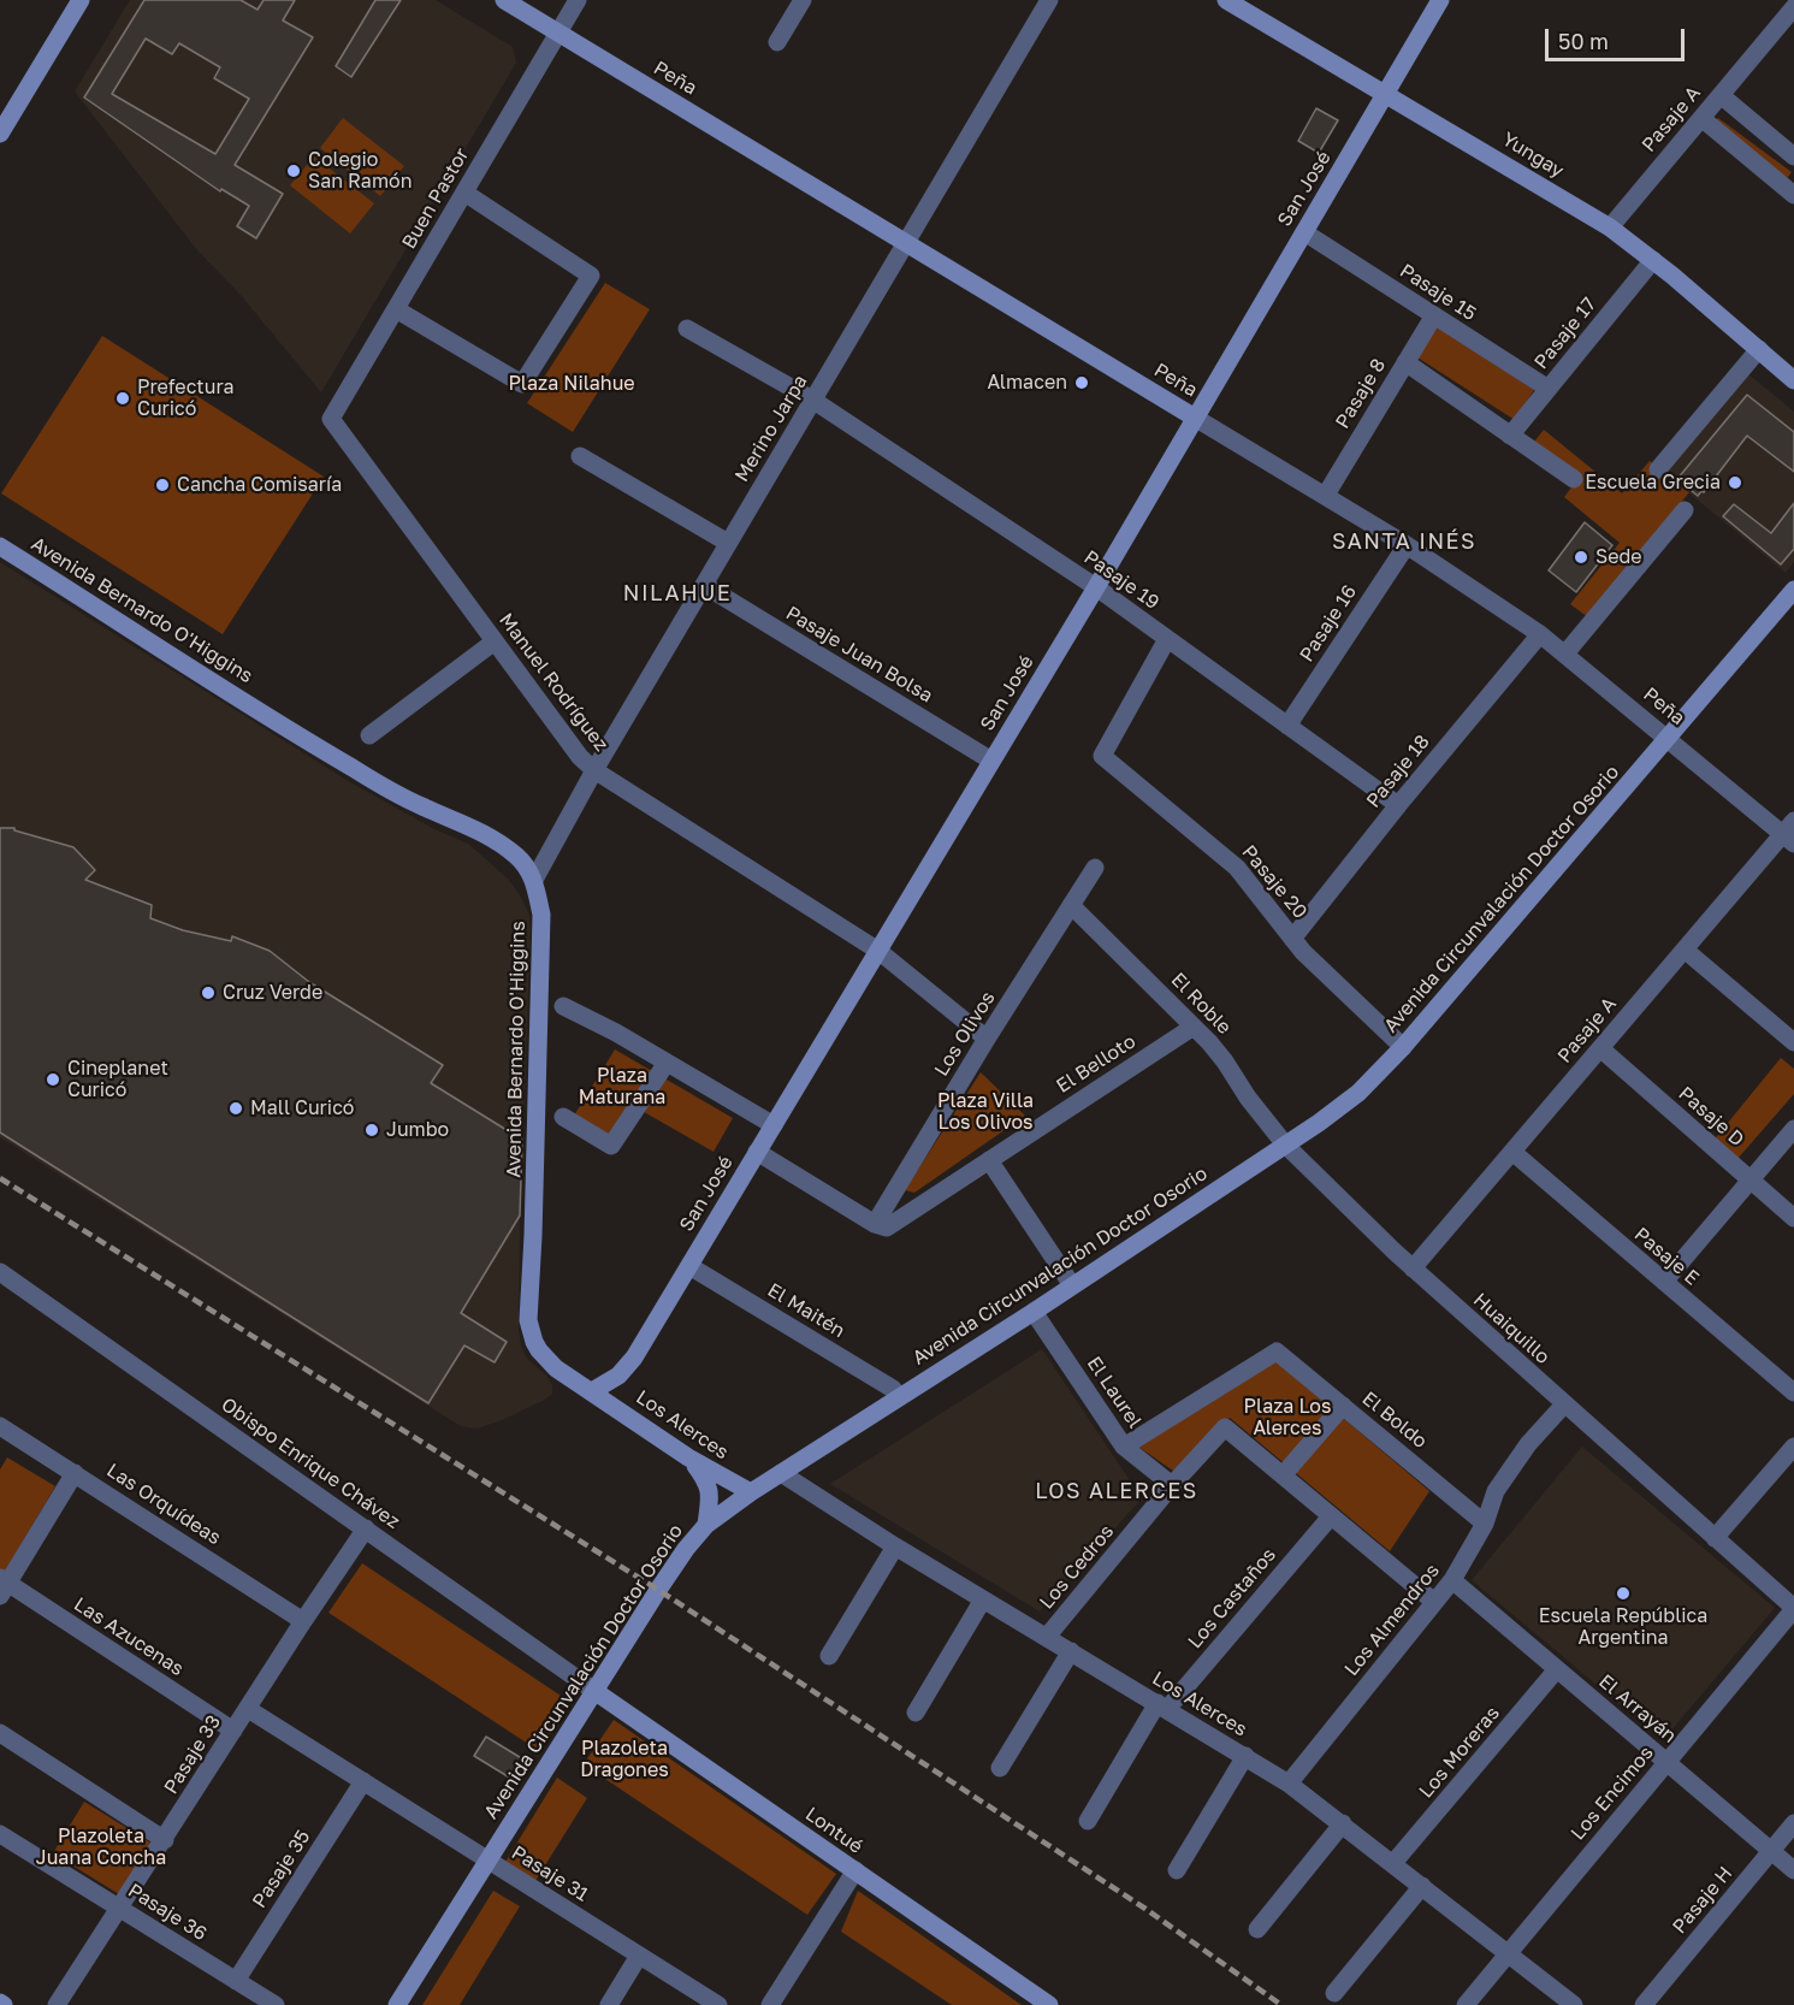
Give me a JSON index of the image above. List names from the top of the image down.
{
  "streets": {
    "street": [
      "Peña",
      "Pasaje A",
      "Yungay",
      "San José",
      "Buen Pastor",
      "Pasaje 15",
      "Pasaje 17",
      "Pasaje 8",
      "Merino Jarpa",
      "Pasaje 19",
      "Avenida Bernardo O'Higgins",
      "Pasaje 16",
      "Pasaje Juan Bolsa",
      "Manuel Rodríguez",
      "Pasaje 18",
      "Pasaje 20",
      "Avenida Circunvalación Doctor Osorio",
      "El Roble",
      "Los Olivos",
      "El Belloto",
      "Pasaje D",
      "Pasaje E",
      "El Maitén",
      "Huaiquillo",
      "El Laurel",
      "El Boldo",
      "Los Alerces",
      "Obispo Enrique Chávez",
      "Las Orquídeas",
      "Los Cedros",
      "Los Castaños",
      "Los Almendros",
      "Las Azucenas",
      "El Arrayán",
      "Los Moreras",
      "Pasaje 33",
      "Los Encimos",
      "Lontué",
      "Pasaje 35",
      "Pasaje 31",
      "Pasaje H",
      "Pasaje 36"
    ]
  },
  "crossings": [
    ["Peña", "Pasaje A"],
    ["Peña", "San José"],
    ["Peña", "Buen Pastor"],
    ["Peña", "Pasaje 8"],
    ["Peña", "Merino Jarpa"],
    ["Peña", "Pasaje 16"],
    ["Peña", "Pasaje 18"],
    ["Peña", "Avenida Circunvalación Doctor Osorio"],
    ["Pasaje A", "Yungay"],
    ["Pasaje A", "Pasaje D"],
    ["Pasaje A", "Pasaje E"],
    ["Pasaje A", "Huaiquillo"],
    ["Yungay", "San José"],
    ["Yungay", "Pasaje 17"],
    ["San José", "Pasaje 15"],
    ["San José", "Pasaje 19"],
    ["San José", "Avenida Bernardo O'Higgins"],
    ["San José", "Pasaje Juan Bolsa"],
    ["San José", "Manuel Rodríguez"],
    ["San José", "El Maitén"],
    ["San José", "Los Alerces"],
    ["Buen Pastor", "Manuel Rodríguez"],
    ["Pasaje 15", "Pasaje 17"],
    ["Pasaje 15", "Pasaje 8"],
    ["Merino Jarpa", "Pasaje 19"],
    ["Merino Jarpa", "Avenida Bernardo O'Higgins"],
    ["Merino Jarpa", "Pasaje Juan Bolsa"],
    ["Merino Jarpa", "Manuel Rodríguez"],
    ["Pasaje 19", "Pasaje 16"],
    ["Pasaje 19", "Pasaje 18"],
    ["Pasaje 19", "Pasaje 20"],
    ["Avenida Bernardo O'Higgins", "Los Alerces"],
    ["Manuel Rodríguez", "Los Olivos"],
    ["Pasaje 18", "Pasaje 20"],
    ["Pasaje 20", "Avenida Circunvalación Doctor Osorio"],
    ["Avenida Circunvalación Doctor Osorio", "El Roble"],
    ["Avenida Circunvalación Doctor Osorio", "El Maitén"],
    ["Avenida Circunvalación Doctor Osorio", "Huaiquillo"],
    ["Avenida Circunvalación Doctor Osorio", "El Laurel"],
    ["Avenida Circunvalación Doctor Osorio", "Los Alerces"],
    ["Avenida Circunvalación Doctor Osorio", "Obispo Enrique Chávez"],
    ["Avenida Circunvalación Doctor Osorio", "Lontué"],
    ["Avenida Circunvalación Doctor Osorio", "Pasaje 31"],
    ["El Roble", "Los Olivos"],
    ["El Roble", "El Belloto"],
    ["El Roble", "Huaiquillo"],
    ["Los Olivos", "El Belloto"],
    ["Huaiquillo", "Los Almendros"],
    ["Huaiquillo", "Los Encimos"],
    ["El Laurel", "El Boldo"],
    ["El Laurel", "Los Cedros"],
    ["El Boldo", "Los Almendros"],
    ["Los Alerces", "Los Cedros"],
    ["Los Alerces", "Los Castaños"],
    ["Los Alerces", "Los Almendros"],
    ["Los Alerces", "Los Moreras"],
    ["Los Alerces", "Los Encimos"],
    ["Obispo Enrique Chávez", "Pasaje 33"],
    ["Obispo Enrique Chávez", "Lontué"],
    ["Las Orquídeas", "Pasaje 33"],
    ["Los Almendros", "El Arrayán"],
    ["Las Azucenas", "Pasaje 33"],
    ["El Arrayán", "Los Moreras"],
    ["El Arrayán", "Los Encimos"],
    ["El Arrayán", "Pasaje H"],
    ["Pasaje 33", "Pasaje 31"],
    ["Pasaje 33", "Pasaje 36"],
    ["Pasaje 35", "Pasaje 31"],
    ["Pasaje 35", "Pasaje 36"]
  ],
  "districts": ["SANTA INÉS", "NILAHUE", "LOS ALERCES"],
  "parks": [
    "Plaza Nilahue",
    "Plaza Maturana",
    "Plaza Villa Los Olivos",
    "Plaza Los Alerces",
    "Plazoleta Dragones",
    "Plazoleta Juana Concha"
  ],
  "places": [
    "Colegio San Ramón",
    "Almacen",
    "Prefectura Curicó",
    "Escuela Grecia",
    "Cancha Comisaría",
    "Sede",
    "Cruz Verde",
    "Cineplanet Curicó",
    "Mall Curicó",
    "Jumbo",
    "Escuela República Argentina"
  ],
  "scale_bar": "50 m"
}
